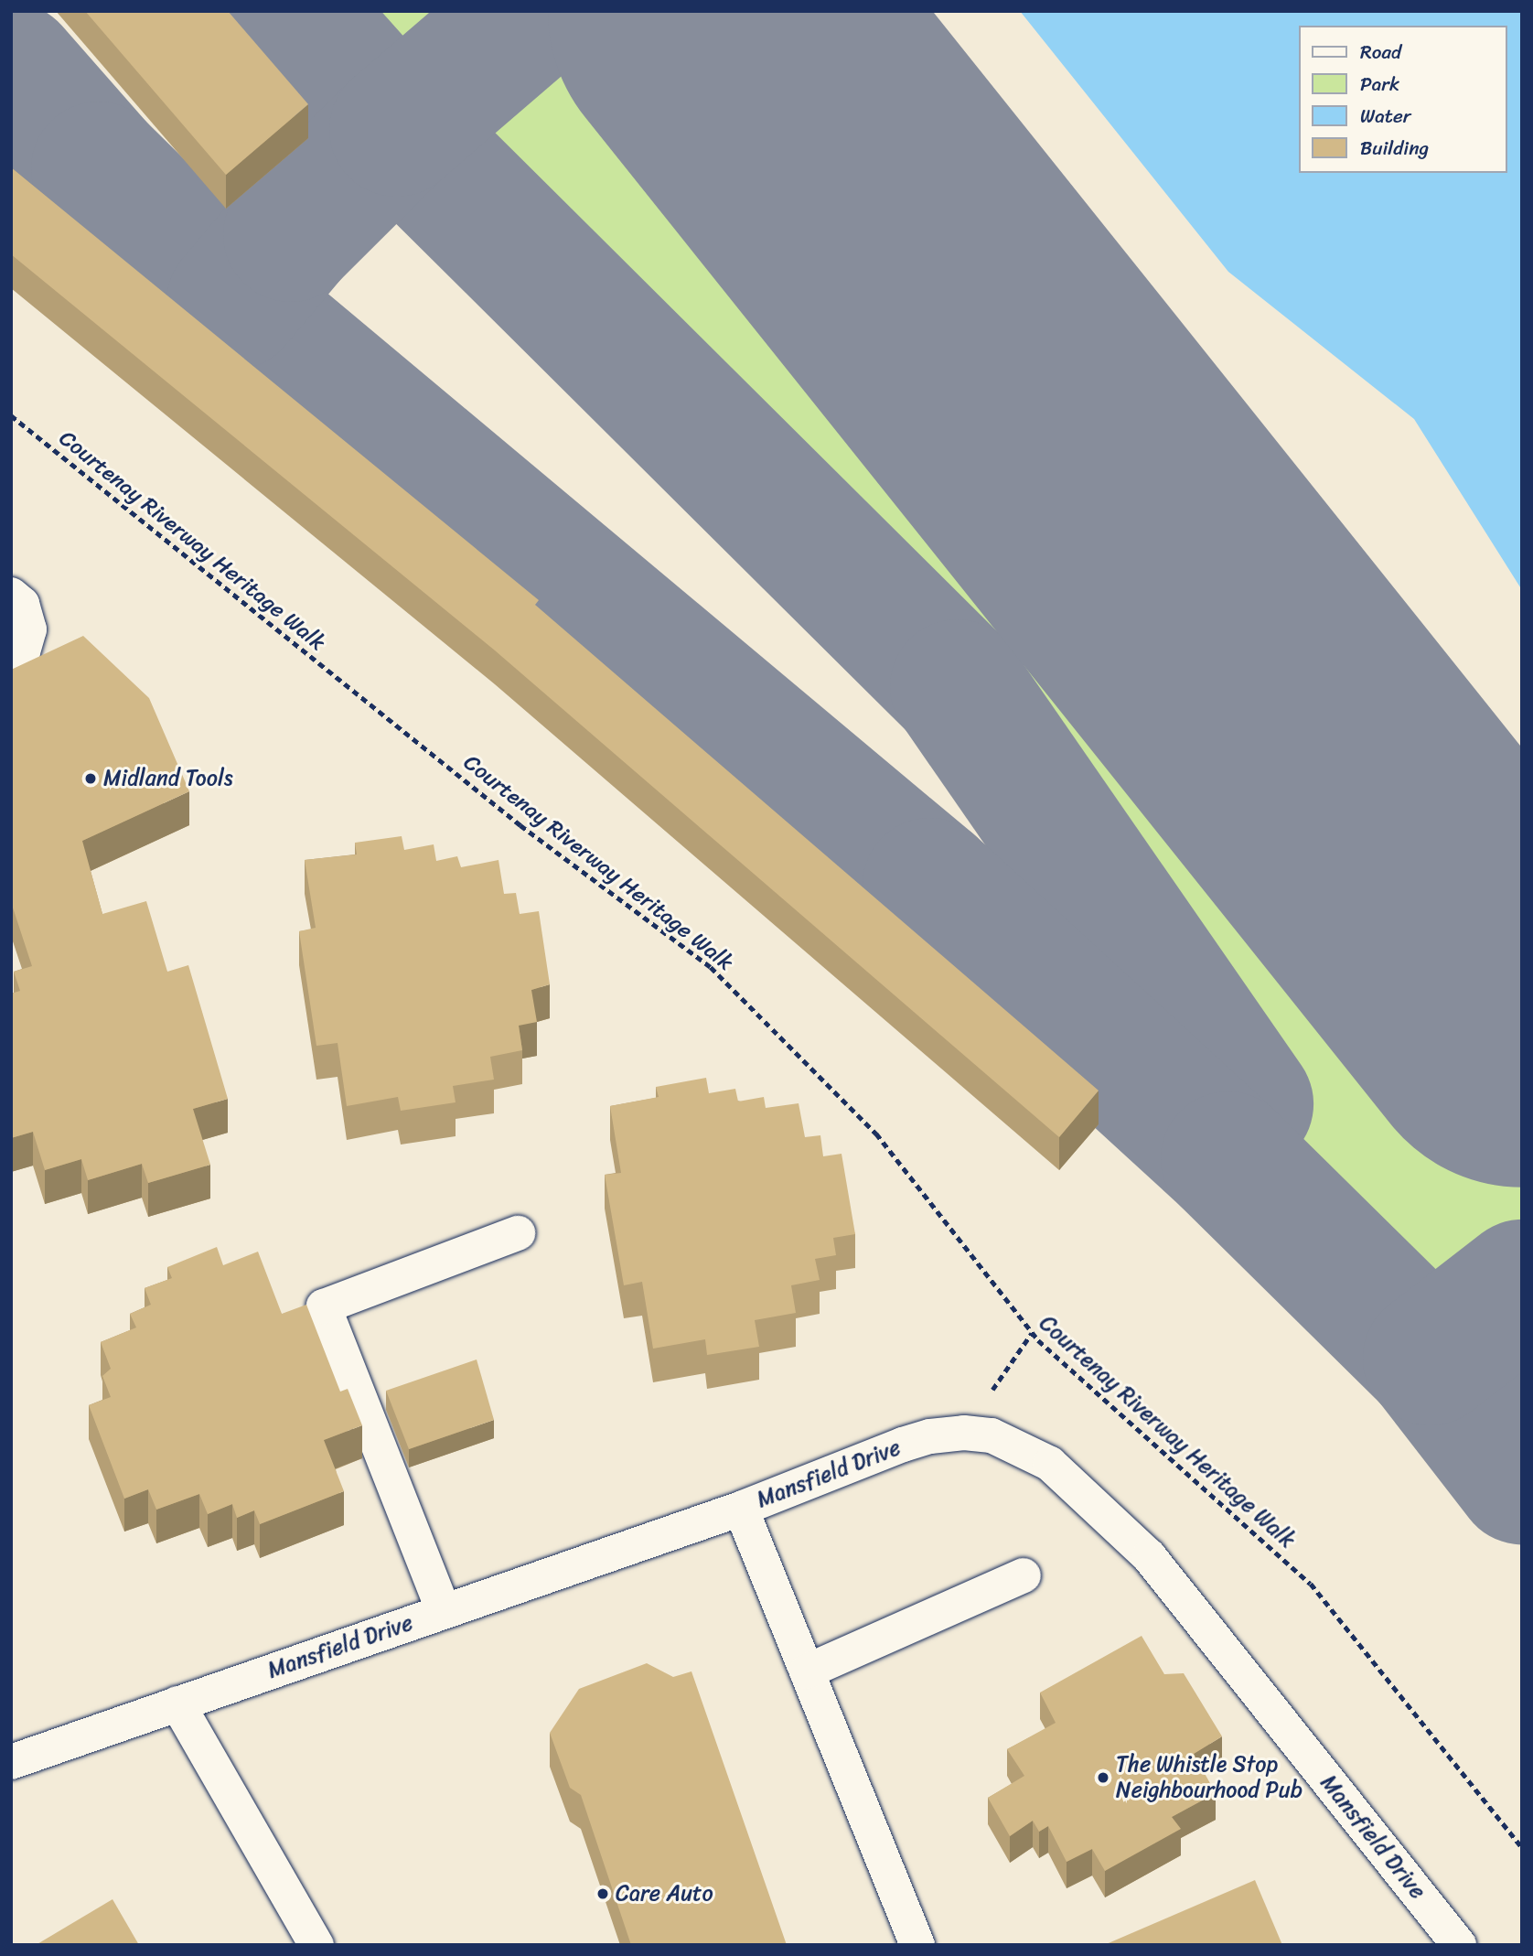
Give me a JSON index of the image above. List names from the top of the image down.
{
  "streets": {
    "street": ["Mansfield Drive"],
    "path": ["Courtenay Riverway Heritage Walk"]
  },
  "places": ["Midland Tools", "The Whistle Stop Neighbourhood Pub", "Care Auto"],
  "legend": [
    "Road",
    "Park",
    "Water",
    "Building"
  ]
}
